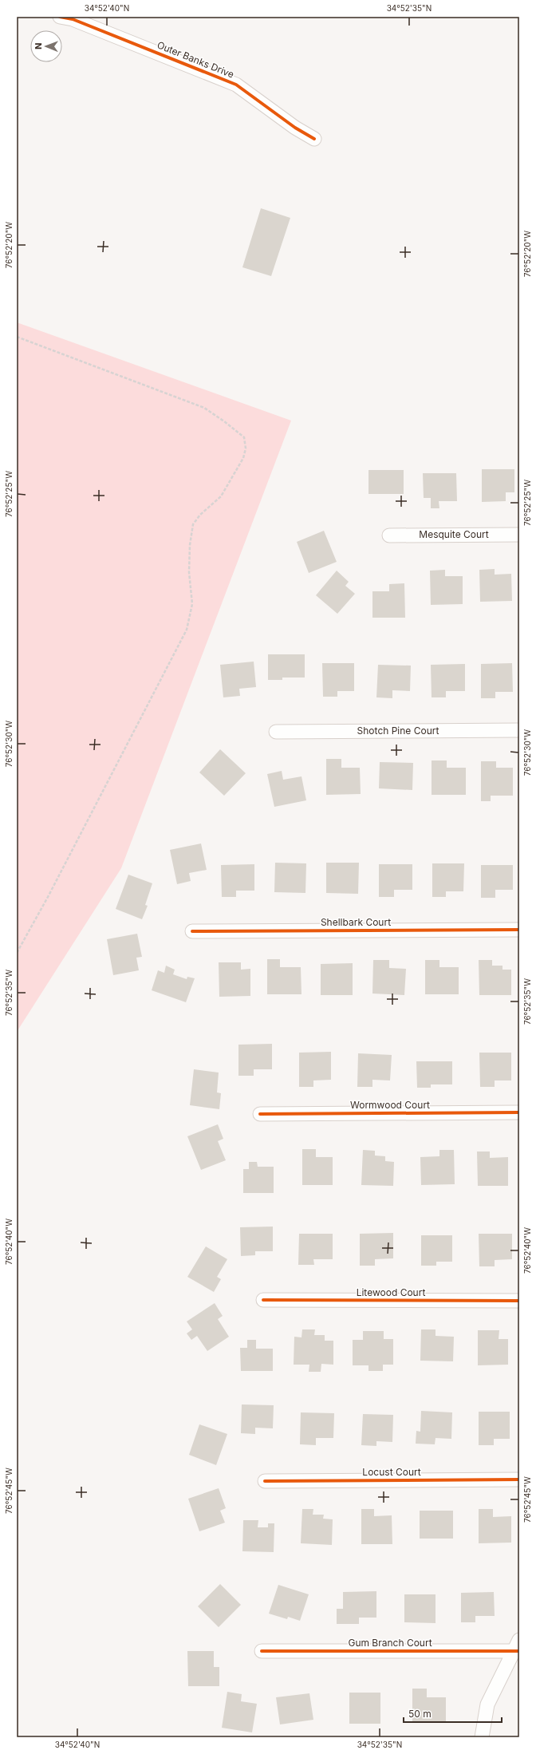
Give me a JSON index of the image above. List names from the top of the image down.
{
  "streets": {
    "street": [
      "Outer Banks Drive",
      "Mesquite Court",
      "Shotch Pine Court",
      "Shellbark Court",
      "Wormwood Court",
      "Litewood Court",
      "Locust Court",
      "Gum Branch Court"
    ]
  },
  "scale_bar": "50 m",
  "north": "left",
  "coordinates": [
    "34°52'40\"N",
    "34°52'35\"N",
    "76°52'20\"W",
    "76°52'25\"W",
    "76°52'30\"W",
    "76°52'35\"W",
    "76°52'40\"W",
    "76°52'45\"W"
  ]
}
